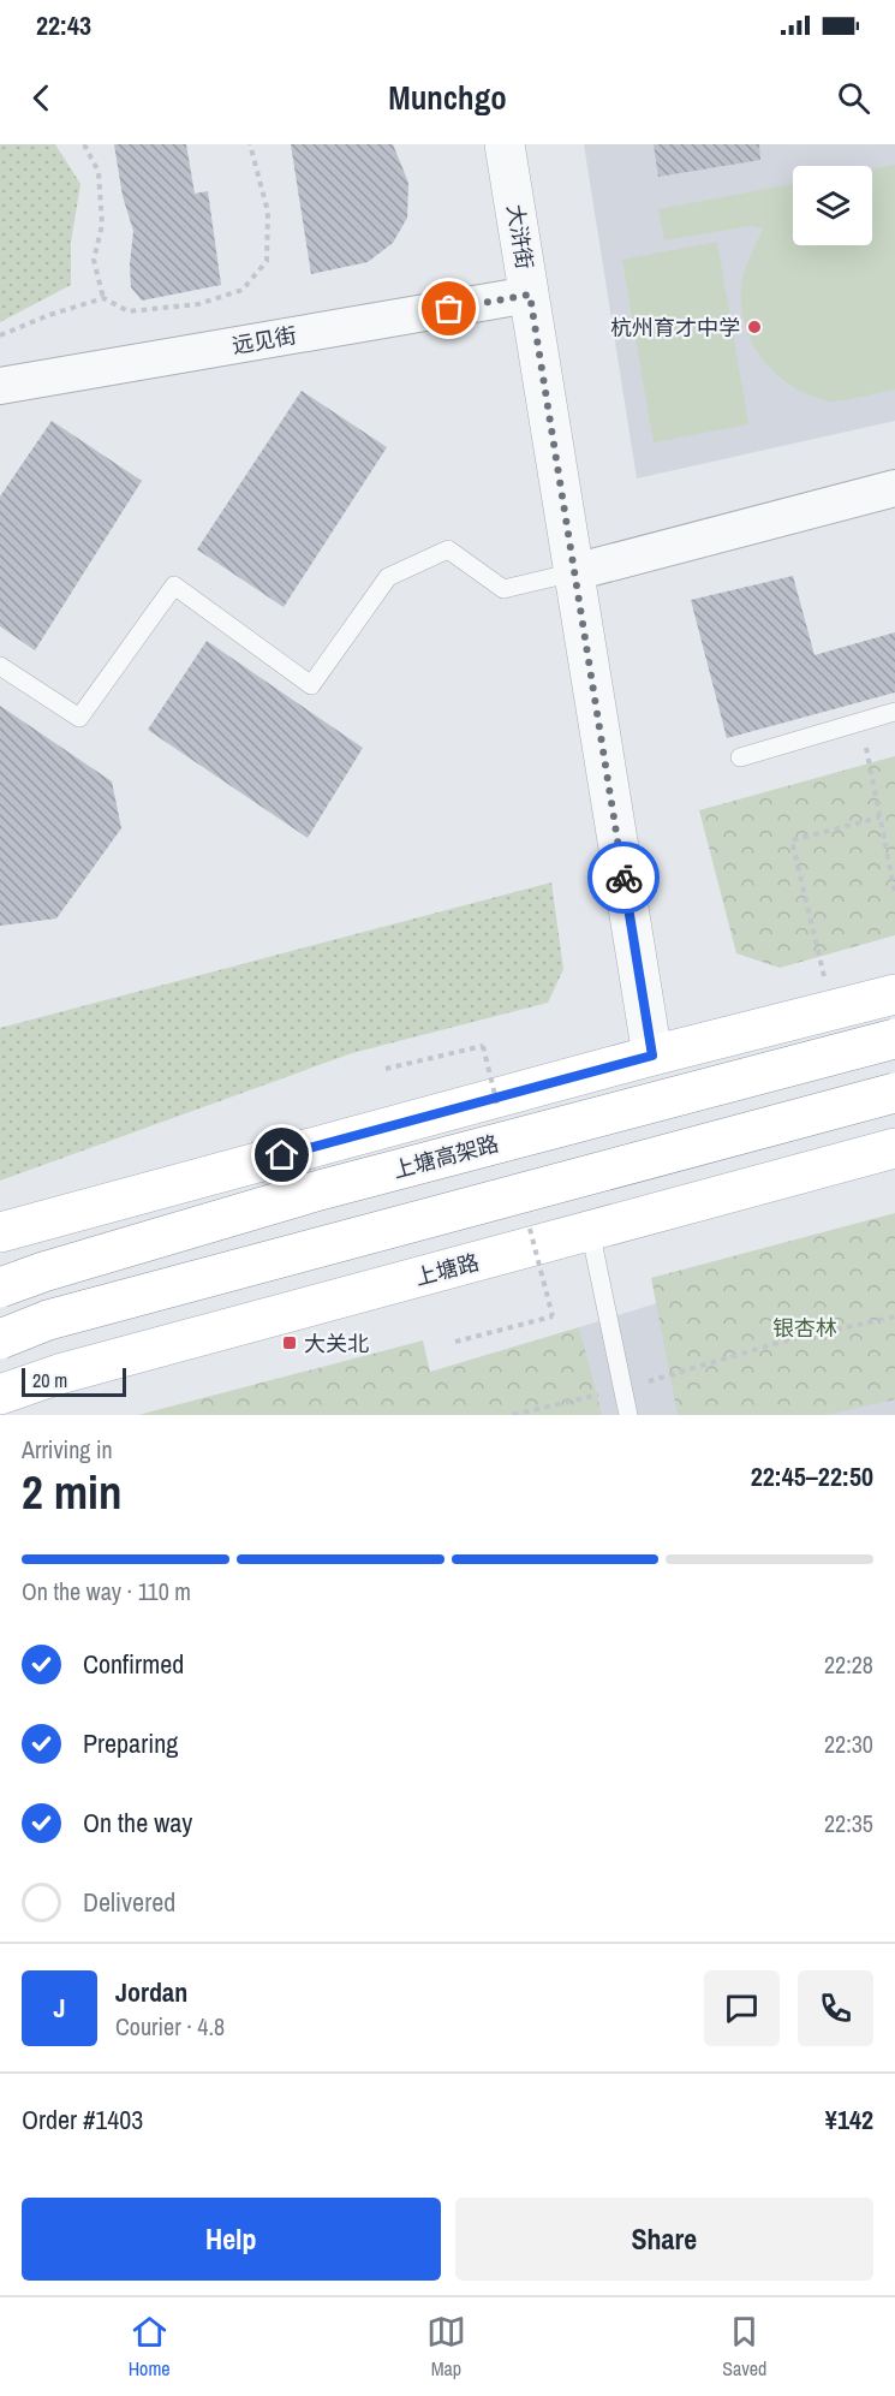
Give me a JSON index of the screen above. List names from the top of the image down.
{
  "streets": {
    "main road": ["上塘高架路", "上塘路"],
    "street": ["大浒街", "远见街"]
  },
  "crossings": [
    ["大浒街", "远见街"]
  ],
  "parks": ["银杏林"],
  "places": {
    "other": ["杭州育才中学"],
    "transit": ["大关北"]
  },
  "scale_bar": "20 m",
  "page": {
    "status": "22:43",
    "header": "Munchgo",
    "scale": "20 m",
    "heading": ["2 min", "Arriving in", "22:45–22:50"],
    "panel": [
      "Jordan",
      "Courier · 4.8",
      "Order #1403",
      "¥142"
    ],
    "bar": "On the way · 110 m",
    "list": [
      ["Confirmed", "22:28"],
      ["Preparing", "22:30"],
      ["On the way", "22:35"],
      "Delivered"
    ],
    "round": "J",
    "buttons": ["Help", "Share"],
    "tabs": ["Home", "Map", "Saved"]
  }
}
